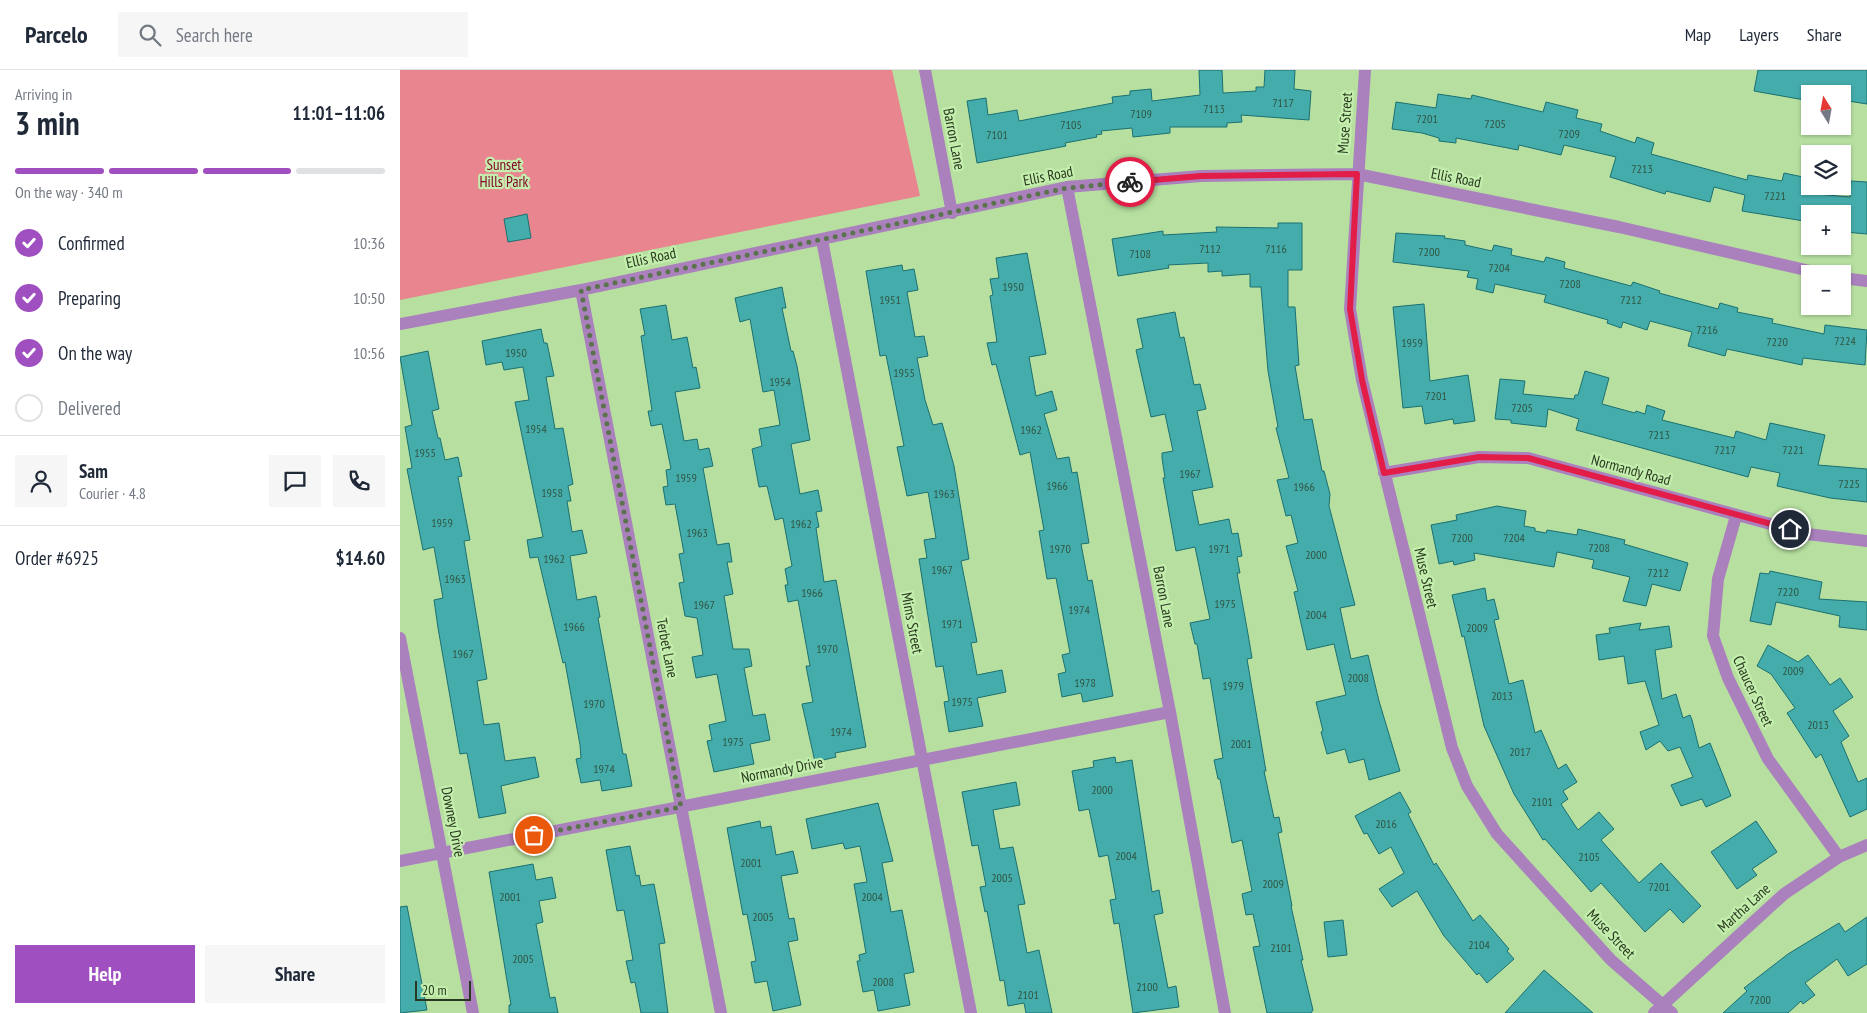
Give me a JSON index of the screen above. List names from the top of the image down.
{
  "streets": {
    "street": [
      "Muse Street",
      "Barron Lane",
      "Ellis Road",
      "Normandy Road",
      "Mims Street",
      "Terbet Lane",
      "Chaucer Street",
      "Normandy Drive",
      "Downey Drive",
      "Martha Lane"
    ]
  },
  "crossings": [
    ["Muse Street", "Ellis Road"],
    ["Muse Street", "Normandy Road"],
    ["Muse Street", "Martha Lane"],
    ["Barron Lane", "Ellis Road"],
    ["Barron Lane", "Normandy Drive"],
    ["Ellis Road", "Mims Street"],
    ["Ellis Road", "Terbet Lane"],
    ["Normandy Road", "Chaucer Street"],
    ["Mims Street", "Normandy Drive"],
    ["Terbet Lane", "Normandy Drive"],
    ["Chaucer Street", "Martha Lane"],
    ["Normandy Drive", "Downey Drive"]
  ],
  "parks": ["Sunset Hills Park"],
  "house_numbers": [
    "7117",
    "7113",
    "7109",
    "7201",
    "7205",
    "7105",
    "7209",
    "7101",
    "7213",
    "7221",
    "7112",
    "7116",
    "7200",
    "7108",
    "7204",
    "7208",
    "1950",
    "1951",
    "7212",
    "7216",
    "7224",
    "7220",
    "1959",
    "1950",
    "1955",
    "1954",
    "7201",
    "7205",
    "1954",
    "1962",
    "7213",
    "7217",
    "7221",
    "1955",
    "1967",
    "1959",
    "7225",
    "1966",
    "1966",
    "1958",
    "1963",
    "1959",
    "1962",
    "1963",
    "7200",
    "7204",
    "7208",
    "1970",
    "1971",
    "2000",
    "1962",
    "1967",
    "7212",
    "1963",
    "7220",
    "1966",
    "1975",
    "1967",
    "1974",
    "2004",
    "1971",
    "1966",
    "2009",
    "1970",
    "1967",
    "2009",
    "2008",
    "1978",
    "1979",
    "2013",
    "1975",
    "1970",
    "2013",
    "1974",
    "1975",
    "2001",
    "2017",
    "1974",
    "2000",
    "2101",
    "2016",
    "2004",
    "2105",
    "2001",
    "2005",
    "2009",
    "7201",
    "2001",
    "2004",
    "2005",
    "2104",
    "2101",
    "2005",
    "2008",
    "2100",
    "2101",
    "7200"
  ],
  "scale_bar": "20 m",
  "north": "top",
  "page": {
    "header": "Parcelo",
    "search": "Search here",
    "nav": ["Map", "Layers", "Share"],
    "heading": ["3 min", "Arriving in", "11:01–11:06"],
    "panel": [
      "Sam",
      "Courier · 4.8",
      "Order #6925",
      "$14.60"
    ],
    "map_buttons": ["+", "−"],
    "bar": "On the way · 340 m",
    "list": [
      ["Confirmed", "10:36"],
      ["Preparing", "10:50"],
      ["On the way", "10:56"],
      "Delivered"
    ],
    "buttons": ["Help", "Share"],
    "scale": "20 m"
  }
}
